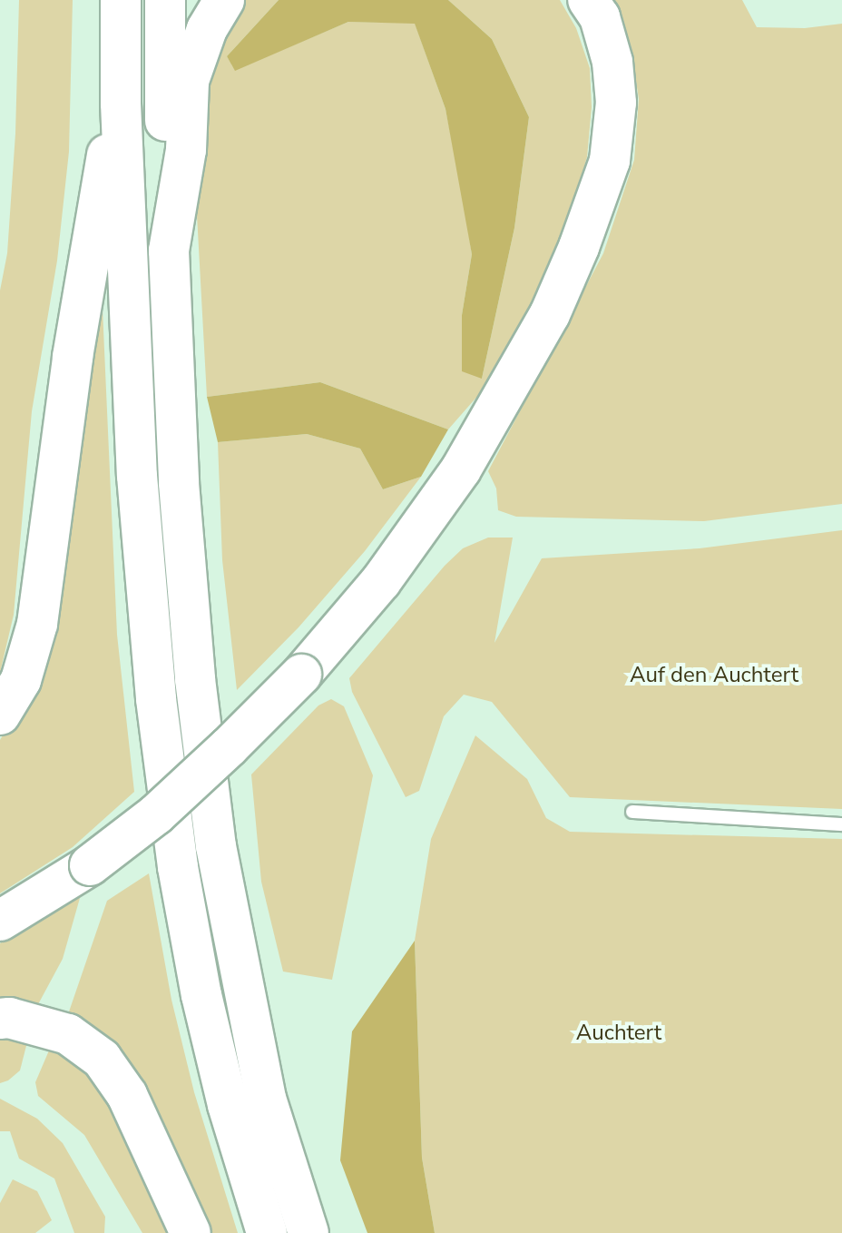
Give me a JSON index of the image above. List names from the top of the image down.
{
  "parks": ["Auf den Auchtert", "Auchtert"]
}
